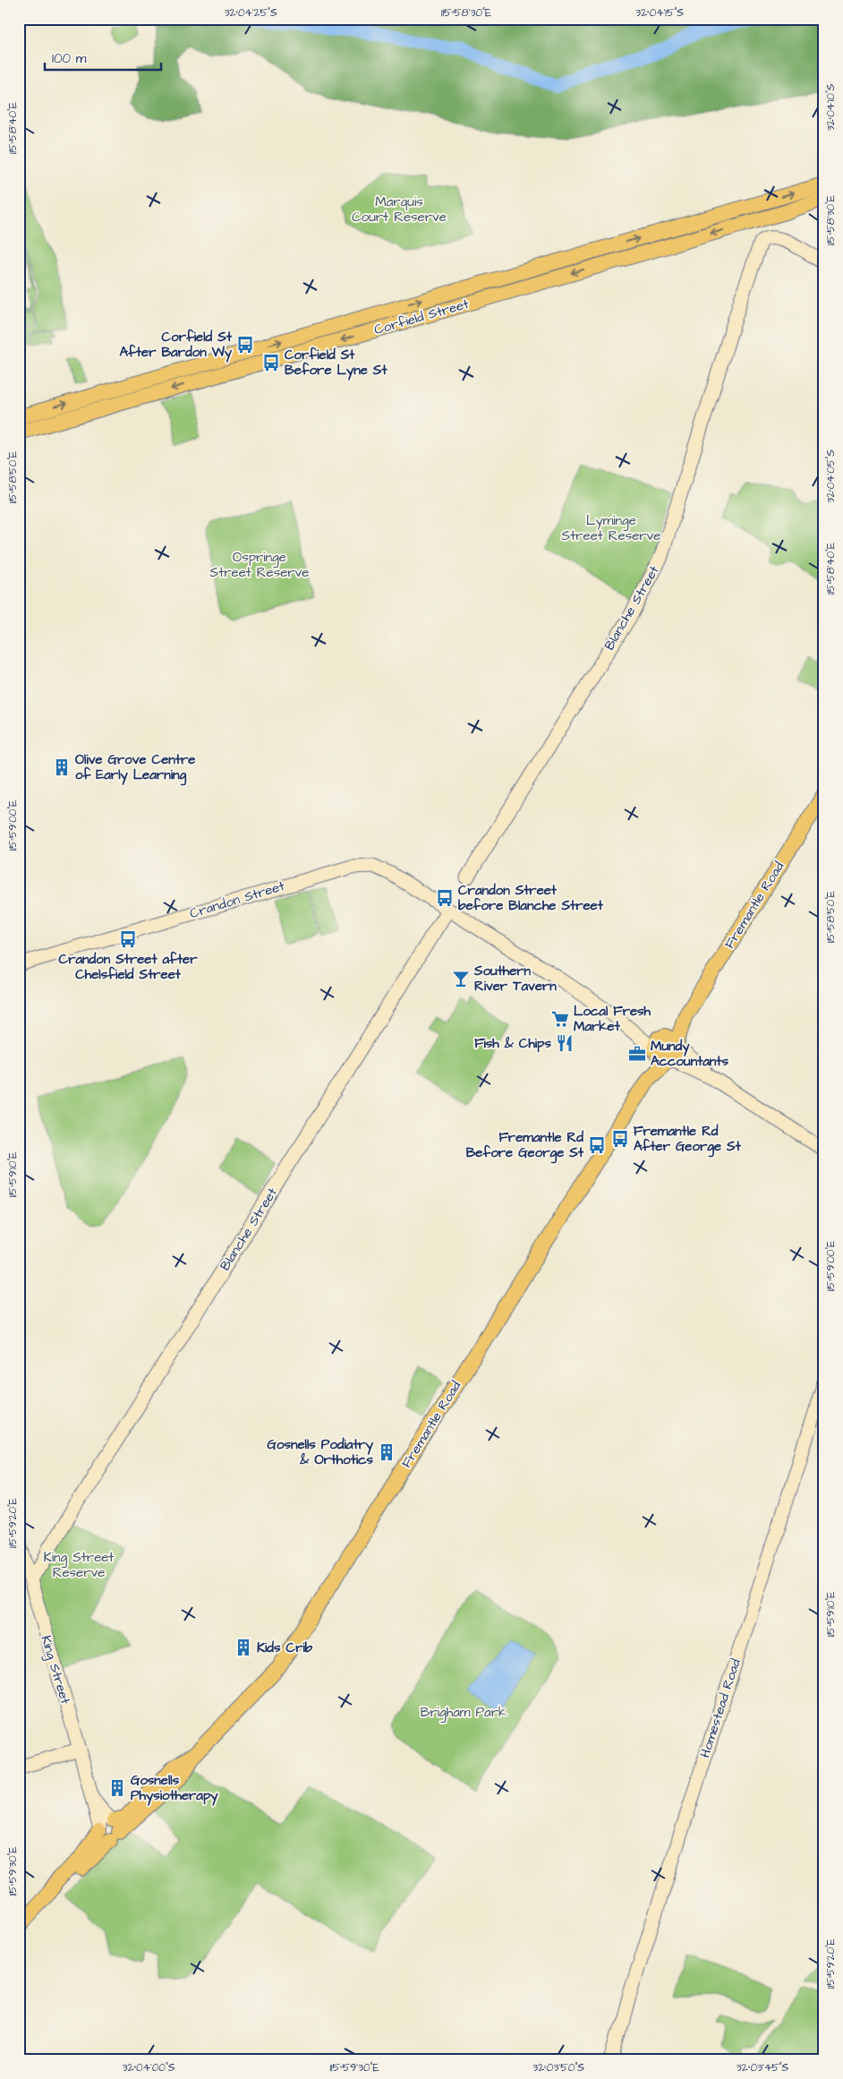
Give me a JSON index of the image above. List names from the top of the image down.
{
  "streets": {
    "main road": ["Corfield Street", "Fremantle Road"],
    "street": [
      "Blanche Street",
      "Crandon Street",
      "King Street",
      "Homestead Road"
    ]
  },
  "crossings": [
    ["Blanche Street", "Crandon Street"],
    ["Blanche Street", "King Street"],
    ["Fremantle Road", "King Street"]
  ],
  "parks": [
    "Marquis Court Reserve",
    "Lyminge Street Reserve",
    "Ospringe Street Reserve",
    "King Street Reserve",
    "Brigham Park"
  ],
  "places": {
    "bus stop": [
      "Corfield St After Bardon Wy",
      "Corfield St Before Lyne St",
      "Crandon Street before Blanche Street",
      "Crandon Street after Chelsfield Street",
      "Fremantle Rd After George St",
      "Fremantle Rd Before George St"
    ],
    "building": [
      "Olive Grove Centre of Early Learning",
      "Gosnells Podiatry & Orthotics",
      "Kids Crib",
      "Gosnells Physiotherapy"
    ],
    "bar": ["Southern River Tavern"],
    "supermarket": ["Local Fresh Market"],
    "restaurant": ["Fish & Chips"],
    "office": ["Mundy Accountants"]
  },
  "scale_bar": "100 m",
  "coordinates": [
    "32°04'25\"S",
    "115°58'30\"E",
    "32°04'15\"S",
    "32°04'10\"S",
    "115°58'40\"E",
    "32°04'05\"S",
    "115°58'50\"E",
    "115°59'00\"E",
    "115°59'10\"E",
    "115°59'20\"E",
    "115°59'30\"E",
    "32°04'00\"S",
    "32°03'50\"S",
    "32°03'45\"S"
  ]
}
